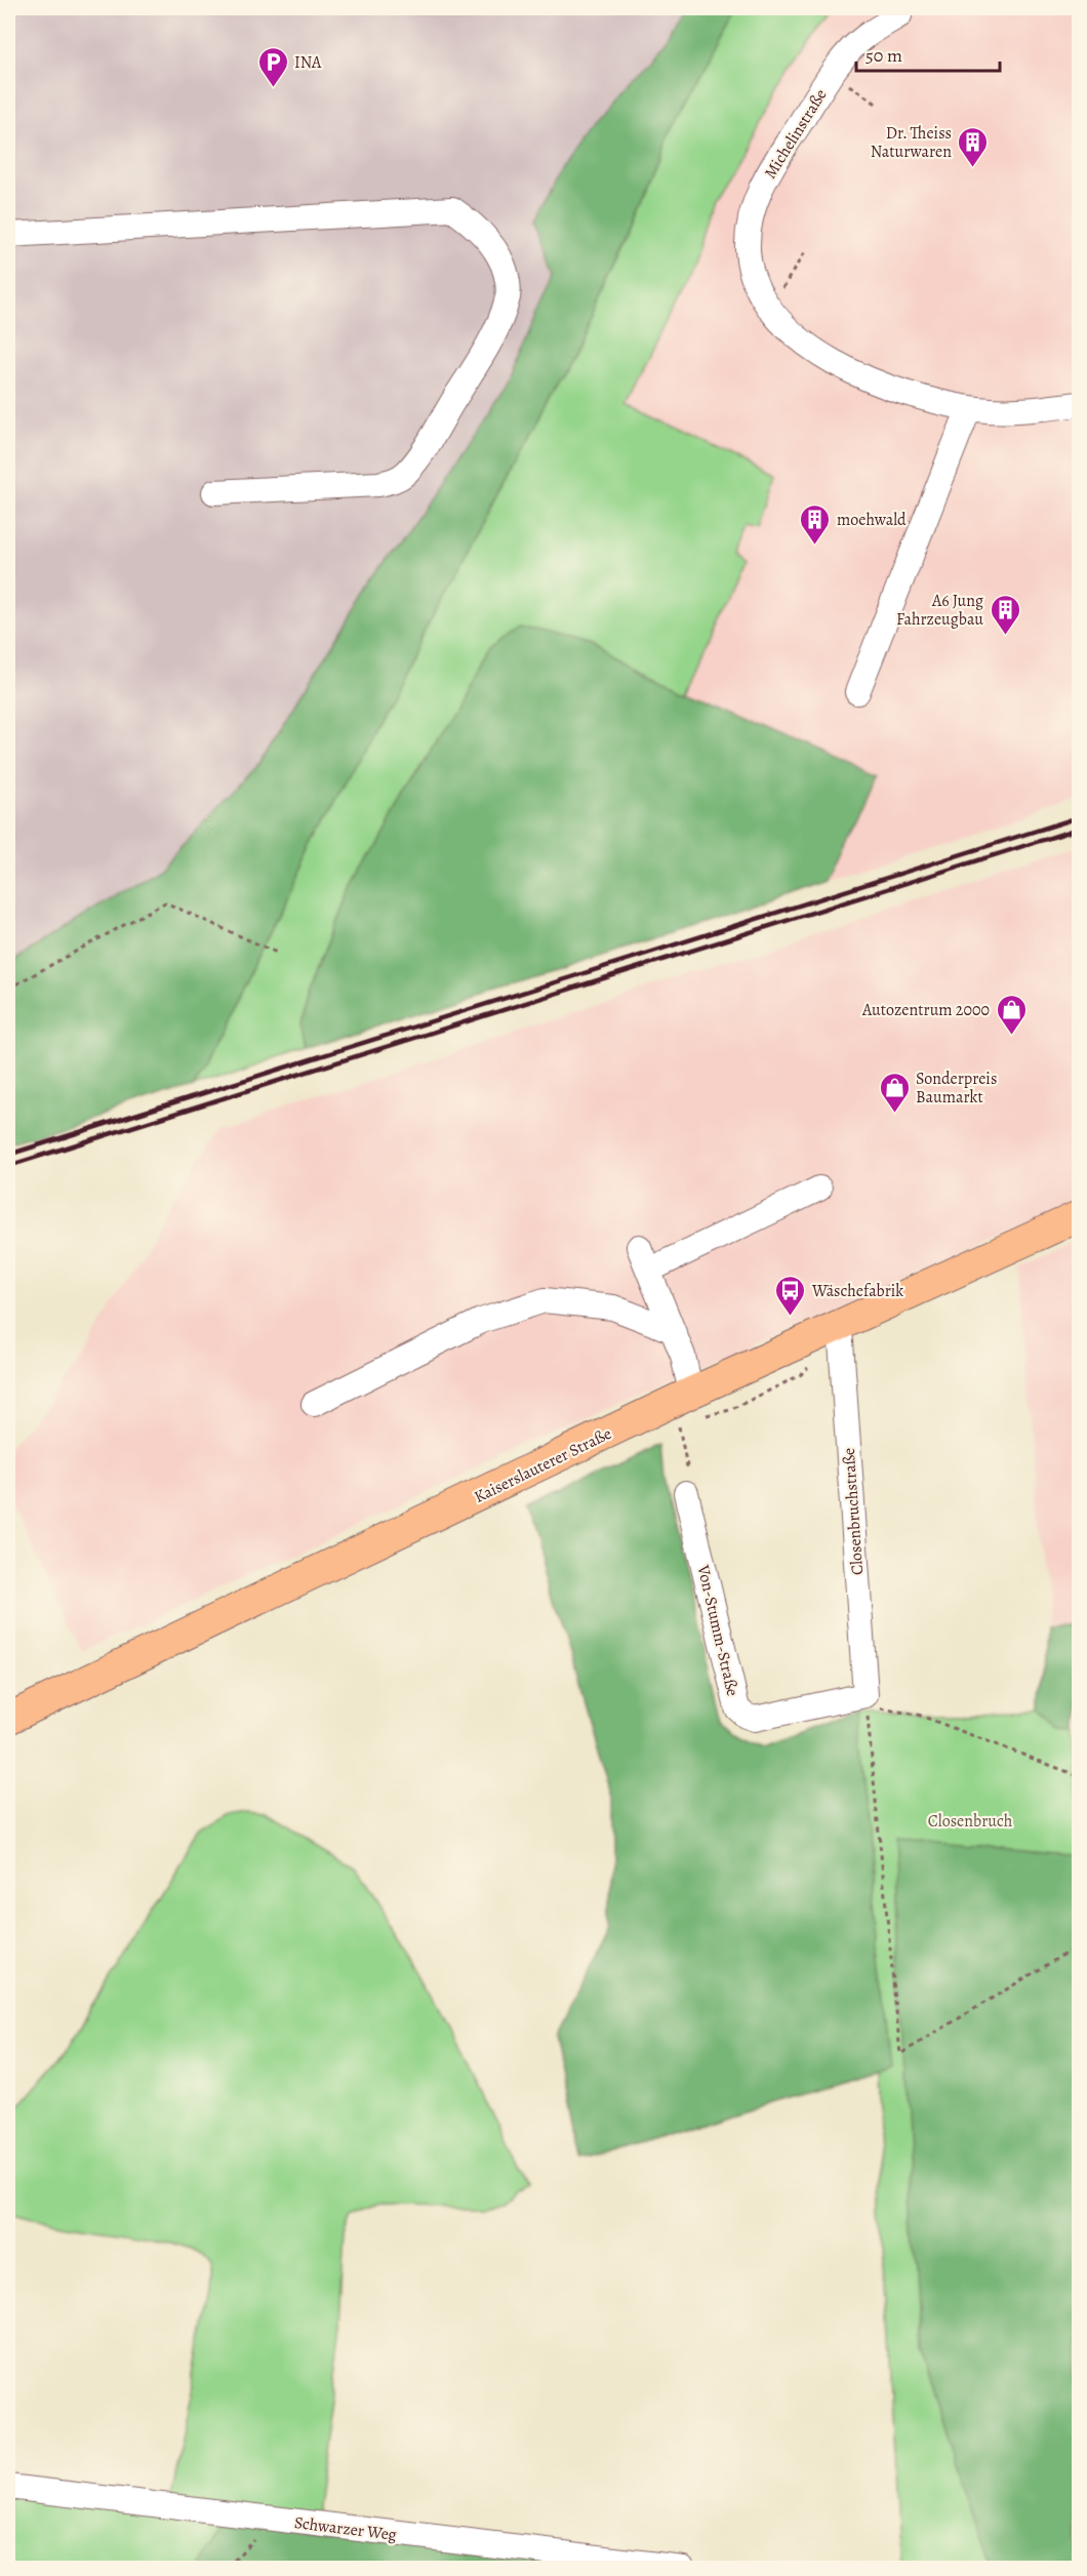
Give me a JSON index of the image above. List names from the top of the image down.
{
  "streets": {
    "main road": ["Kaiserslauterer Straße"],
    "street": [
      "Michelinstraße",
      "Closenbruchstraße",
      "Von-Stumm-Straße",
      "Schwarzer Weg"
    ]
  },
  "crossings": [
    ["Kaiserslauterer Straße", "Closenbruchstraße"],
    ["Closenbruchstraße", "Von-Stumm-Straße"]
  ],
  "parks": ["Closenbruch"],
  "places": {
    "parking": ["INA"],
    "building": ["Dr. Theiss Naturwaren", "moehwald", "A6 Jung Fahrzeugbau"],
    "shop": ["Autozentrum 2000", "Sonderpreis Baumarkt"],
    "bus stop": ["Wäschefabrik"]
  },
  "scale_bar": "50 m"
}
